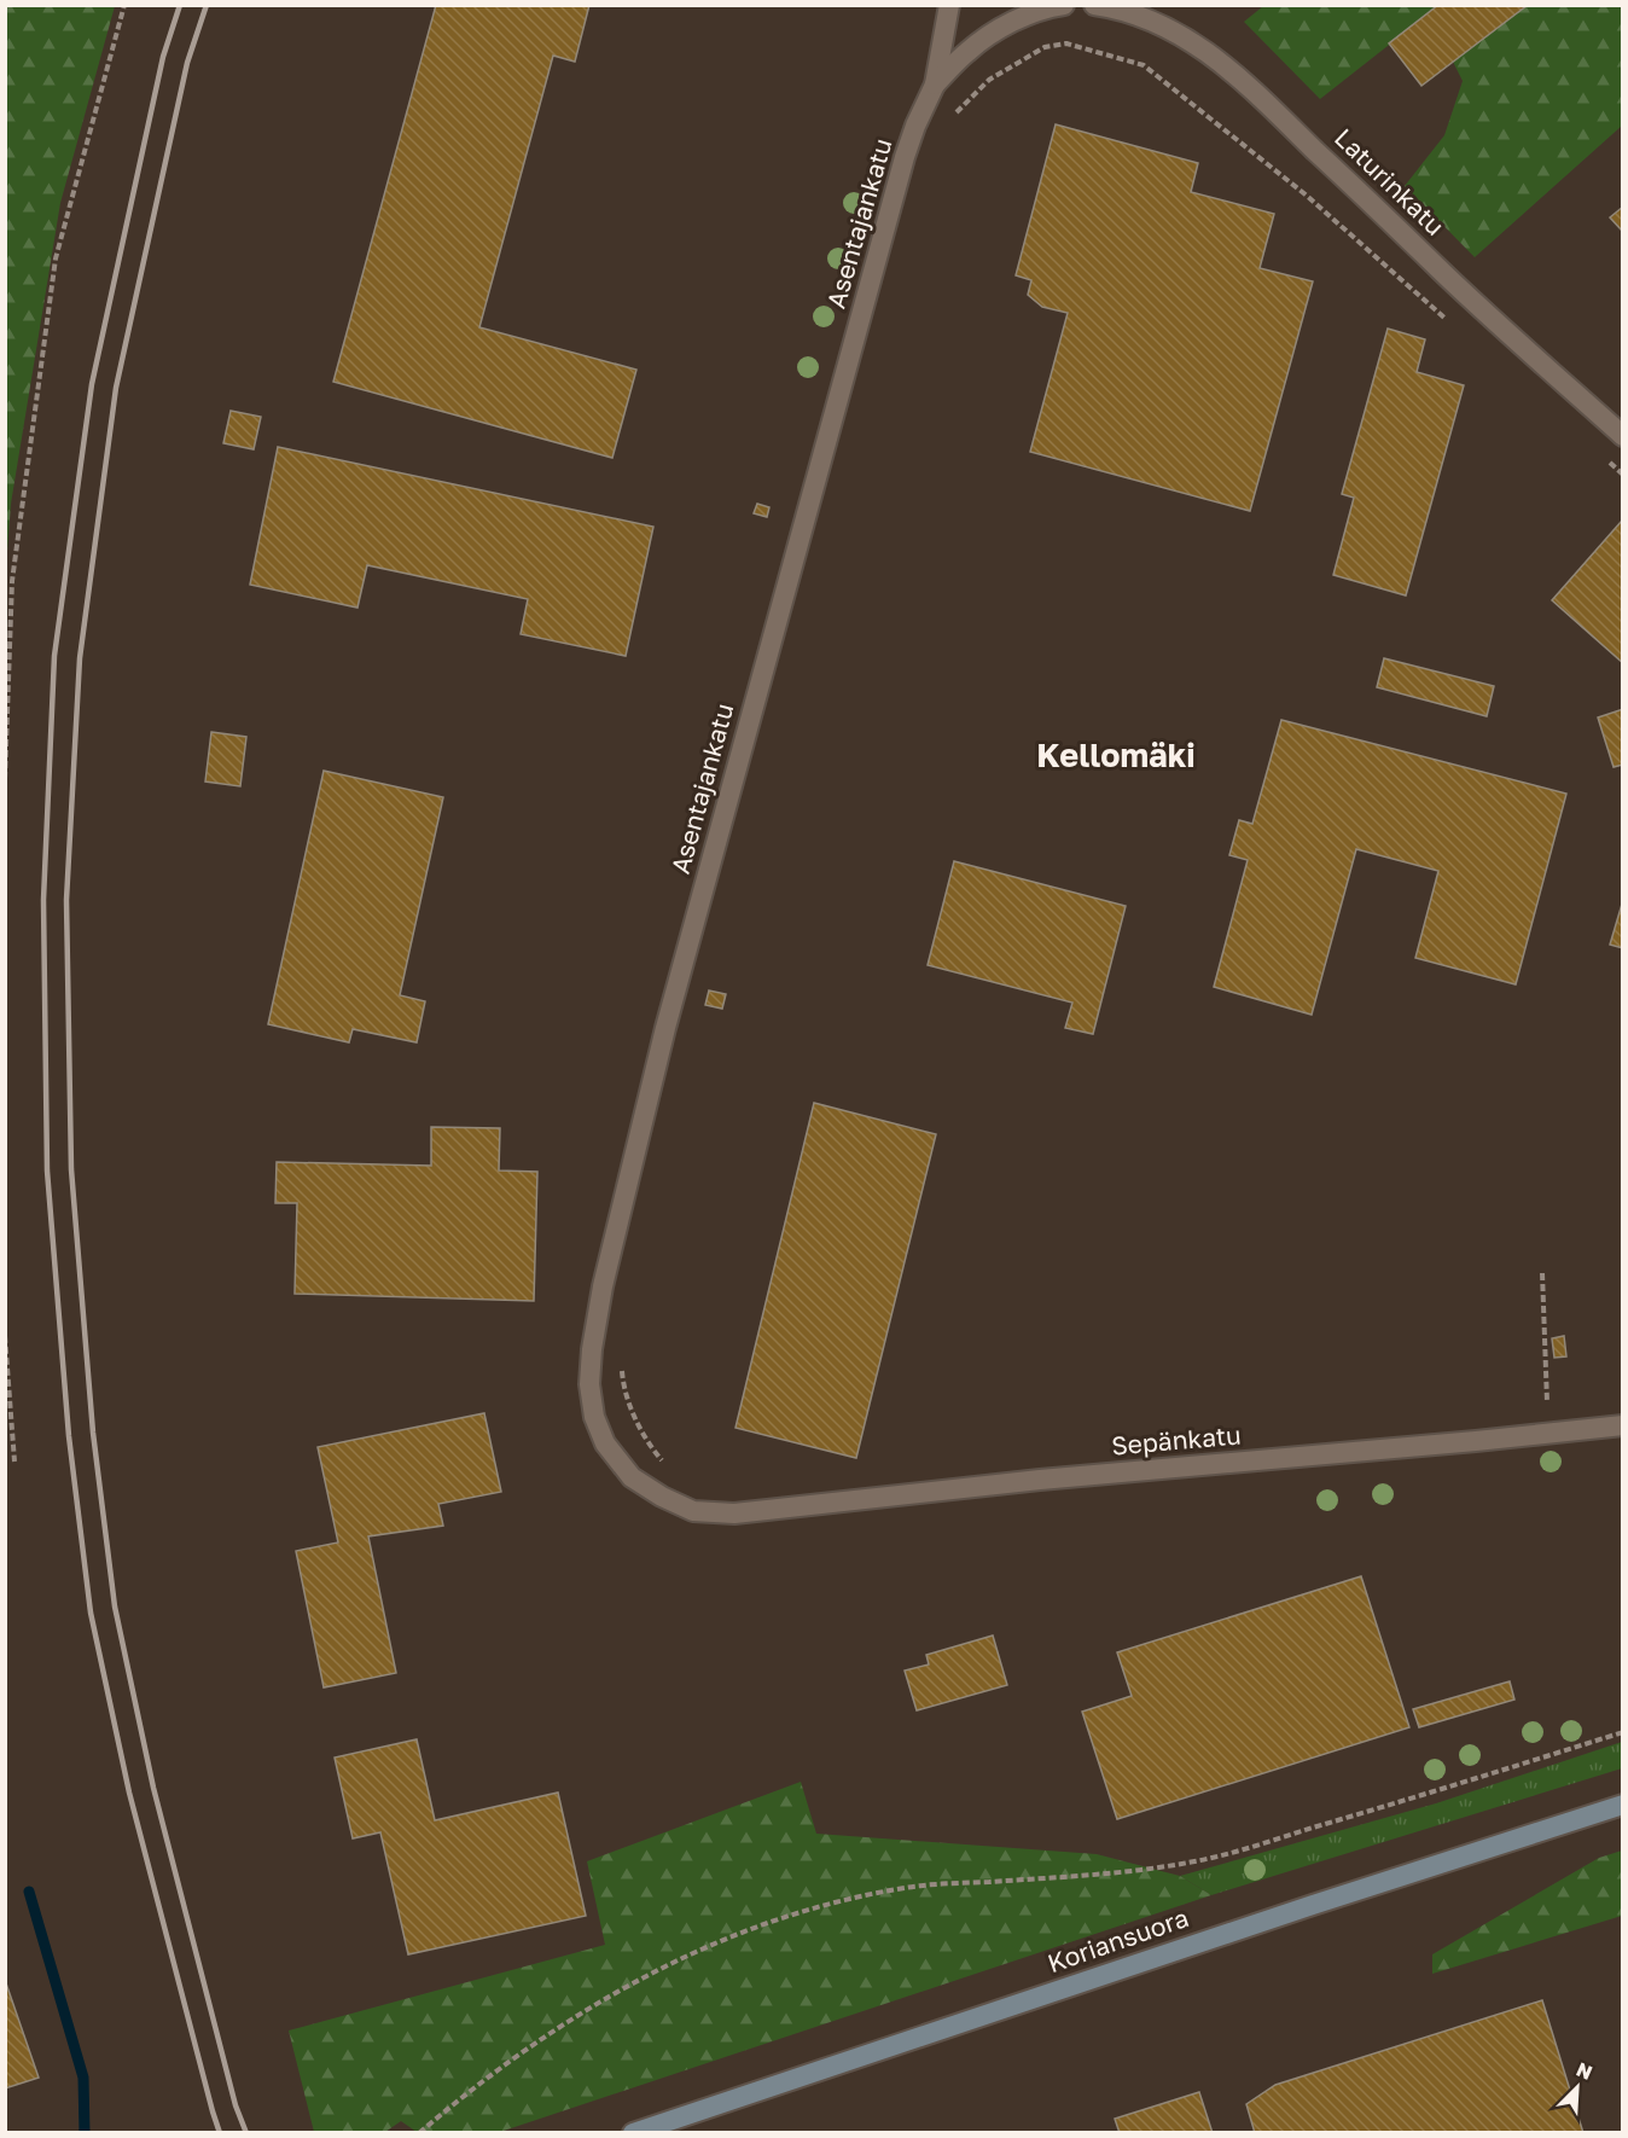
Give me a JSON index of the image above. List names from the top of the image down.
{
  "streets": {
    "main road": ["Koriansuora"],
    "street": ["Laturinkatu", "Asentajankatu", "Sepänkatu"]
  },
  "crossings": [
    ["Asentajankatu", "Sepänkatu"]
  ],
  "districts": ["Kellomäki"],
  "north": "top right"
}
